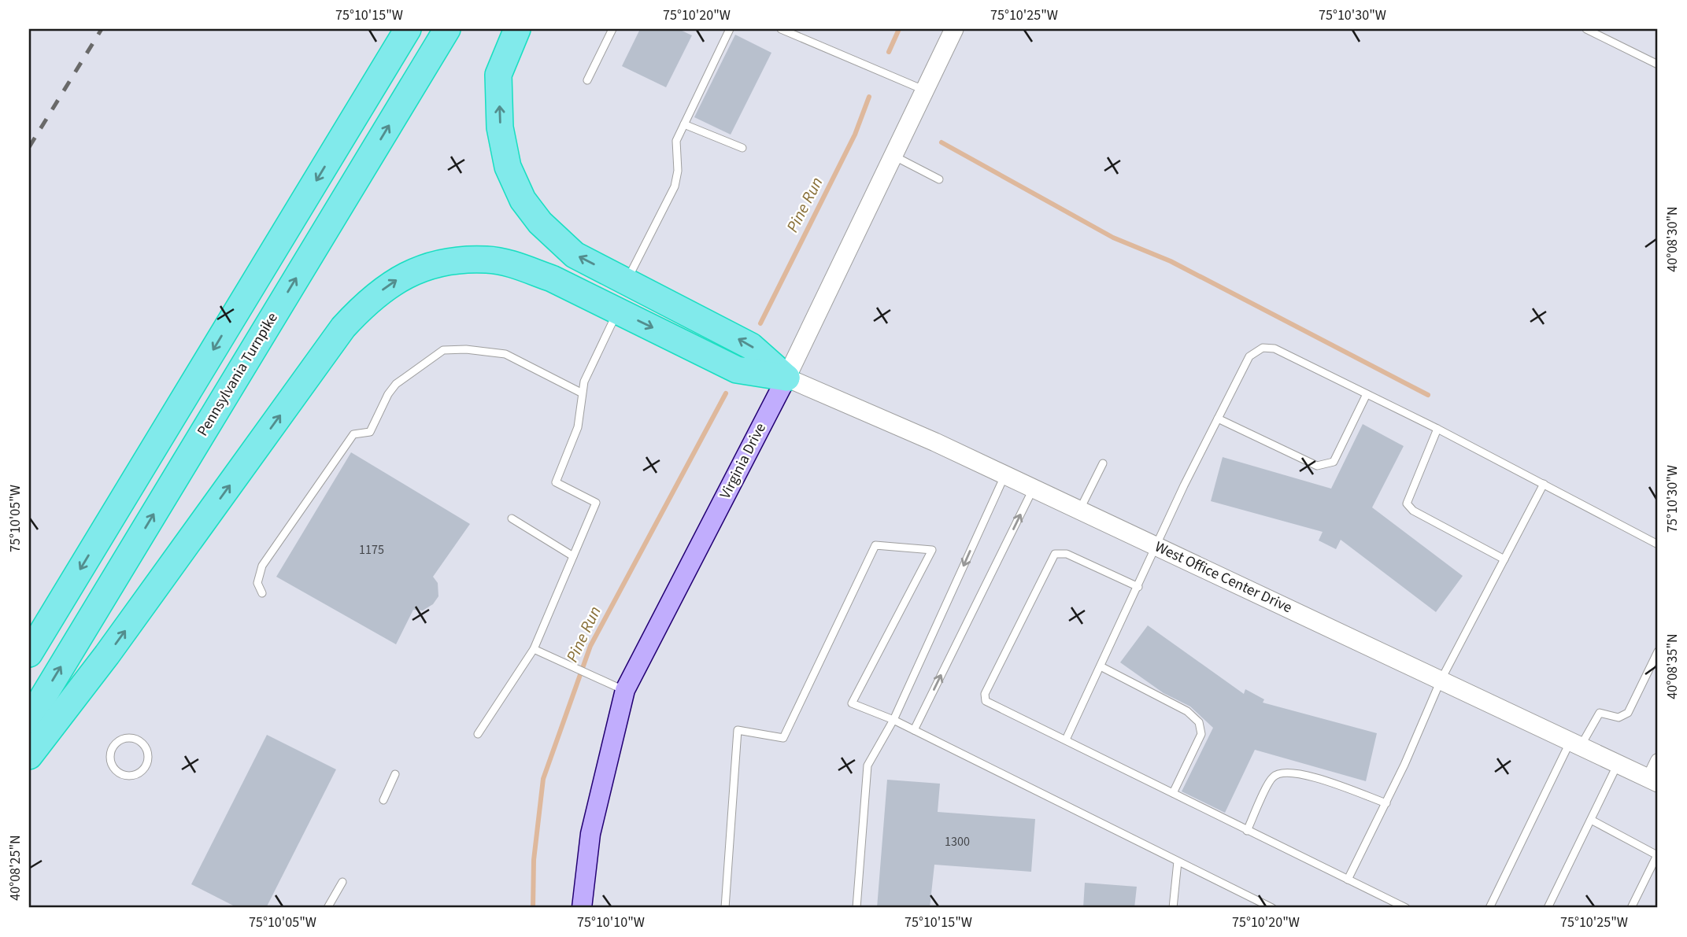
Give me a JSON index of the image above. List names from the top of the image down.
{
  "streets": {
    "highway": ["Pennsylvania Turnpike"],
    "main road": ["Virginia Drive"],
    "street": ["West Office Center Drive"]
  },
  "crossings": [
    ["Virginia Drive", "West Office Center Drive"]
  ],
  "water": ["Pine Run"],
  "house_numbers": ["1175", "1300"],
  "coordinates": [
    "75°10'15\"W",
    "75°10'20\"W",
    "75°10'25\"W",
    "75°10'30\"W",
    "40°08'30\"N",
    "75°10'05\"W",
    "40°08'35\"N",
    "40°08'25\"N",
    "75°10'10\"W"
  ]
}
